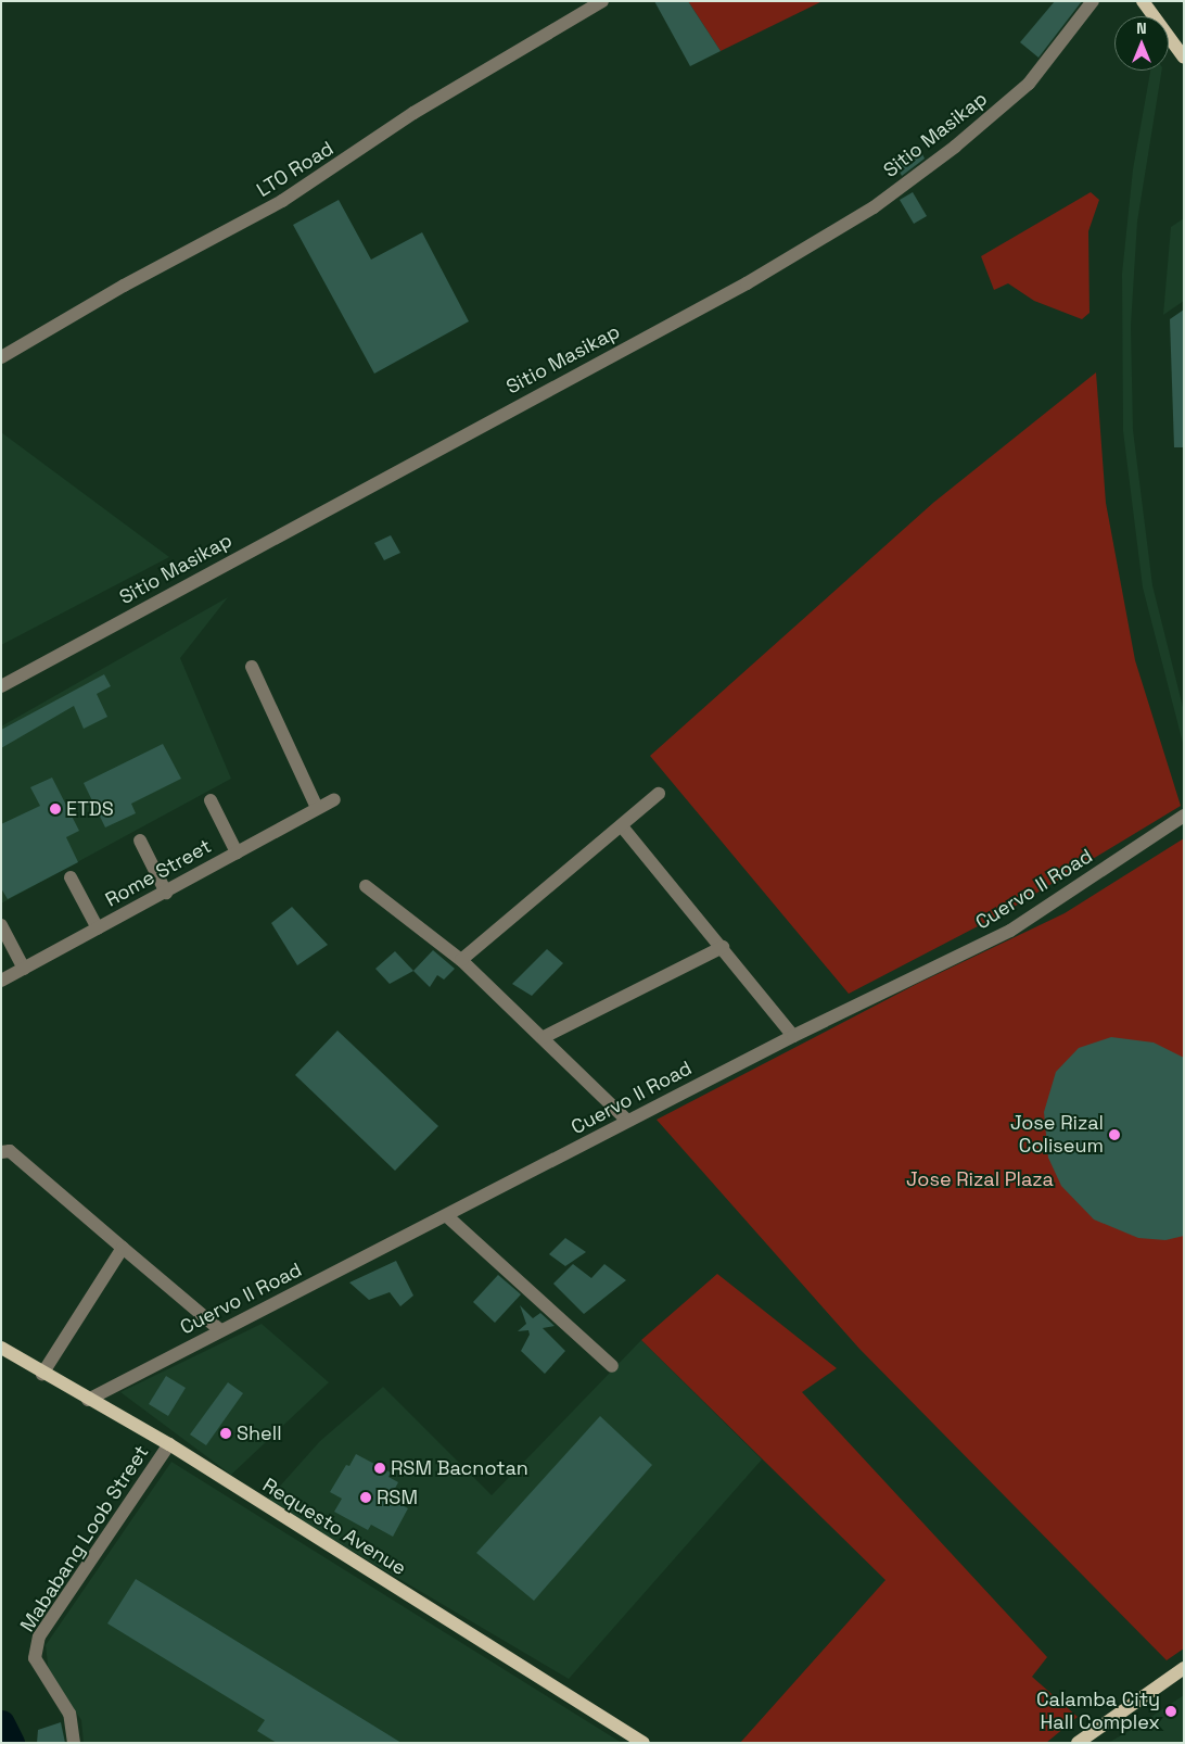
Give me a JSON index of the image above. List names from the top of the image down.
{
  "streets": {
    "main road": ["Requesto Avenue"],
    "street": [
      "Sitio Masikap",
      "LTO Road",
      "Rome Street",
      "Cuervo II Road",
      "Mababang Loob Street"
    ]
  },
  "crossings": [
    ["Cuervo II Road", "Requesto Avenue"],
    ["Requesto Avenue", "Mababang Loob Street"]
  ],
  "parks": ["Jose Rizal Plaza"],
  "places": [
    "ETDS",
    "Jose Rizal Coliseum",
    "Shell",
    "RSM Bacnotan",
    "RSM",
    "Calamba City Hall Complex"
  ],
  "north": "top"
}
